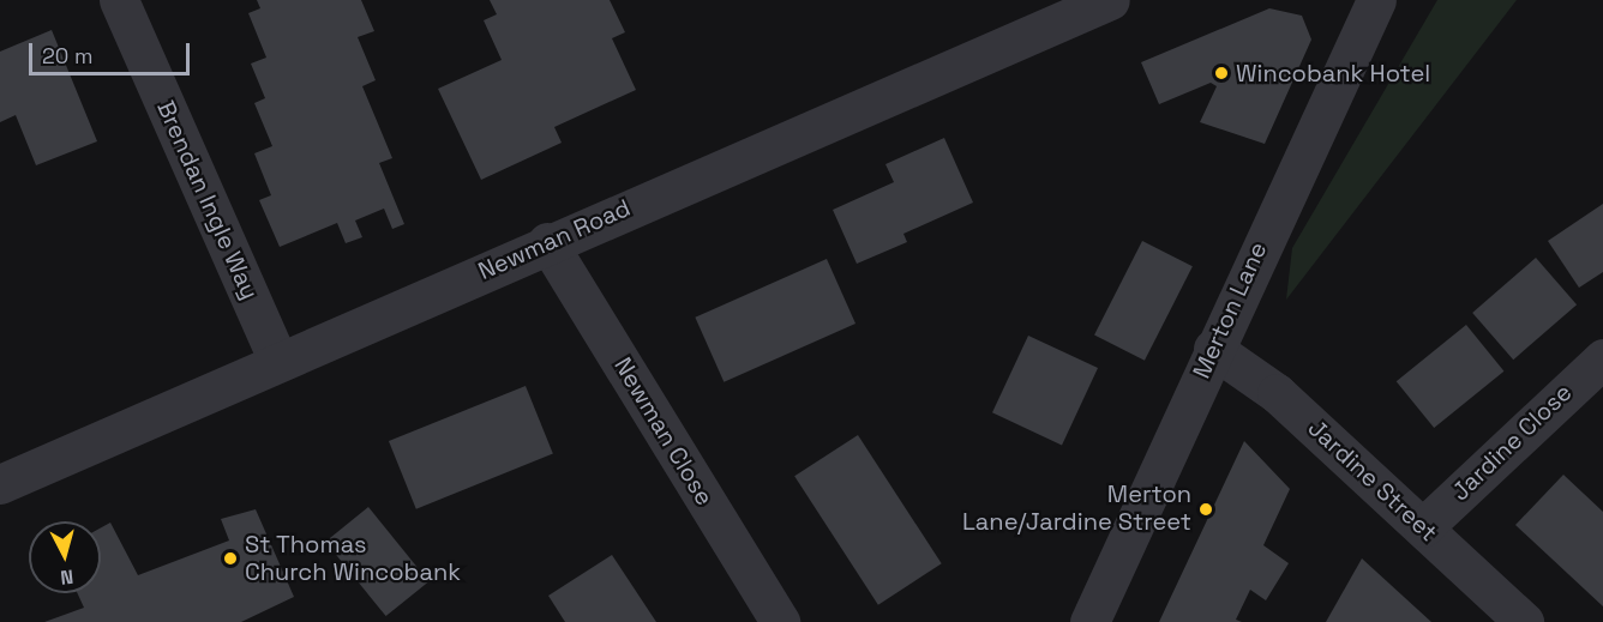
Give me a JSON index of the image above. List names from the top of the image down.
{
  "streets": {
    "street": [
      "Brendan Ingle Way",
      "Newman Road",
      "Merton Lane",
      "Newman Close",
      "Jardine Close",
      "Jardine Street"
    ]
  },
  "crossings": [
    ["Brendan Ingle Way", "Newman Road"],
    ["Newman Road", "Newman Close"],
    ["Merton Lane", "Jardine Street"],
    ["Jardine Close", "Jardine Street"]
  ],
  "places": ["Wincobank Hotel", "Merton Lane/Jardine Street", "St Thomas Church Wincobank"],
  "scale_bar": "20 m",
  "north": "bottom"
}
